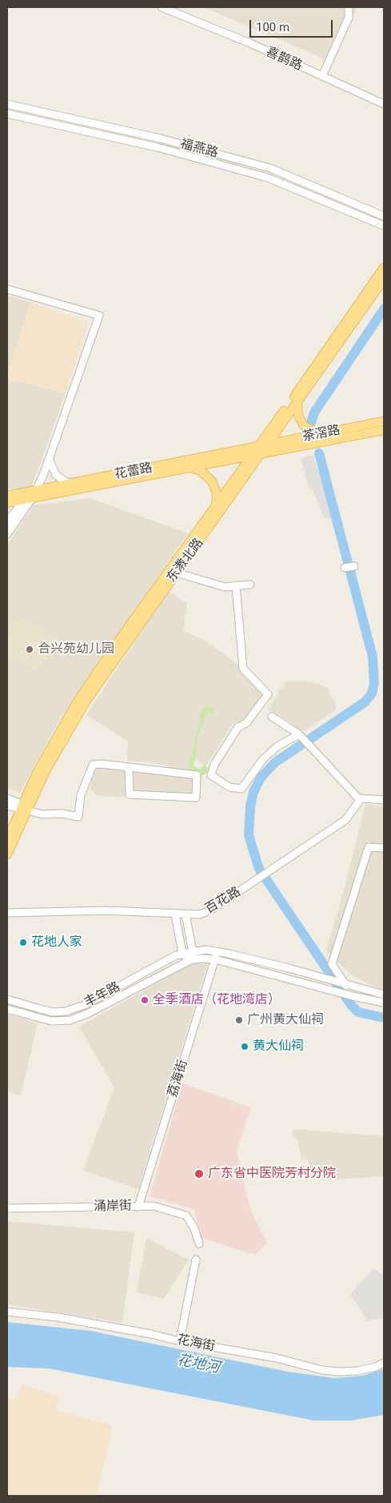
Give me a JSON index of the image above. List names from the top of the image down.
{
  "streets": {
    "main road": ["茶滘路", "花蕾路", "东漖北路"],
    "street": [
      "喜鹊路",
      "福燕路",
      "百花路",
      "丰年路",
      "荔海街",
      "涌岸街",
      "花海街"
    ]
  },
  "crossings": [
    ["茶滘路", "花蕾路"],
    ["茶滘路", "东漖北路"],
    ["花蕾路", "东漖北路"],
    ["丰年路", "荔海街"],
    ["荔海街", "涌岸街"]
  ],
  "water": ["花地河"],
  "places": [
    "合兴苑幼儿园",
    "花地人家",
    "全季酒店（花地湾店）",
    "广州黄大仙祠",
    "黄大仙祠",
    "广东省中医院芳村分院"
  ],
  "scale_bar": "100 m"
}
